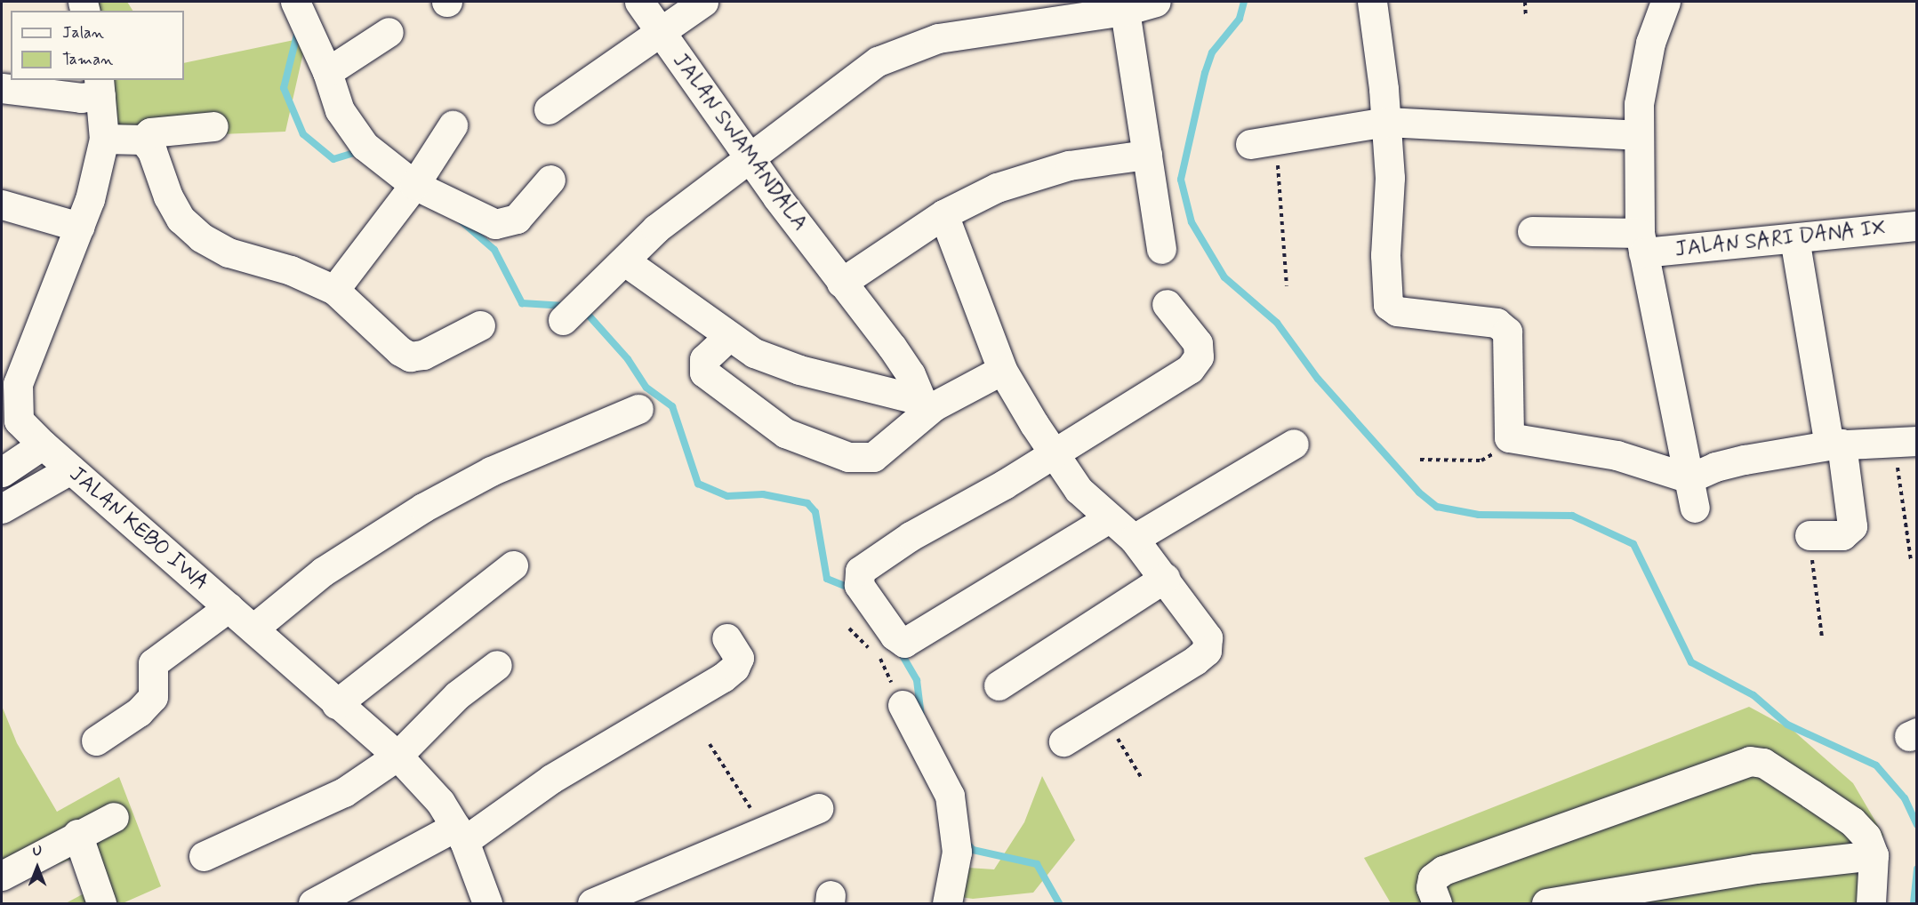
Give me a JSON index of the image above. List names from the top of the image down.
{
  "streets": {
    "street": ["JALAN SWAMANDALA", "JALAN SARI DANA IX", "JALAN KEBO IWA"]
  },
  "legend": ["Jalan", "Taman"],
  "north": "top"
}
